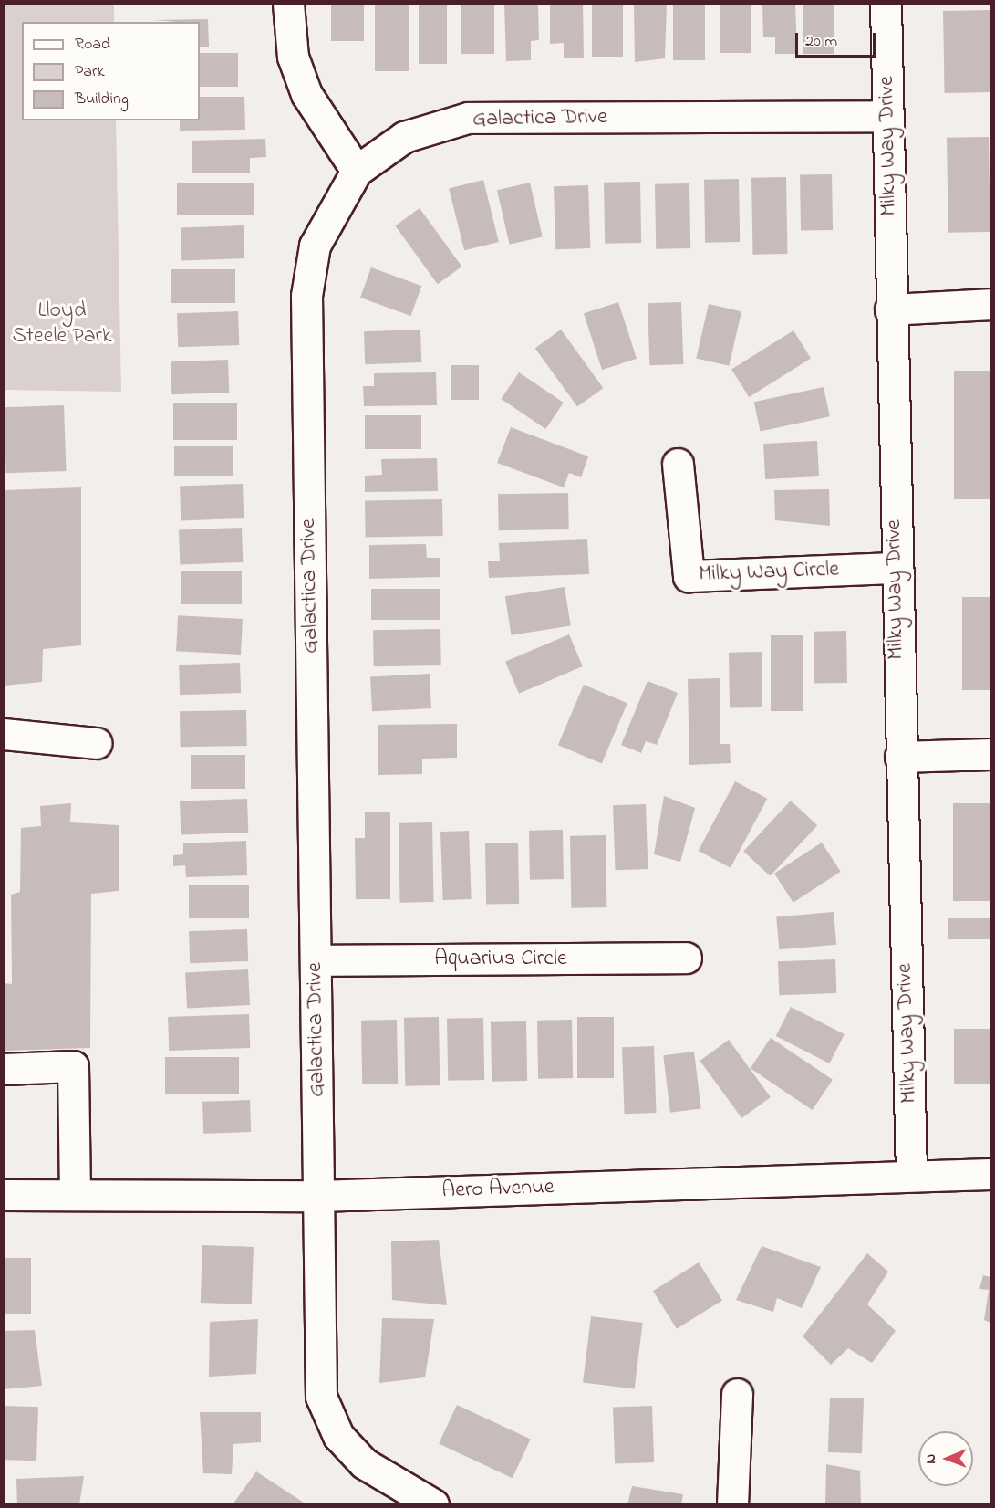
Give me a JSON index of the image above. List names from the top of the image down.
{
  "streets": {
    "street": [
      "Galactica Drive",
      "Milky Way Drive",
      "Milky Way Circle",
      "Aquarius Circle",
      "Aero Avenue"
    ]
  },
  "crossings": [
    ["Galactica Drive", "Milky Way Drive"],
    ["Galactica Drive", "Aquarius Circle"],
    ["Galactica Drive", "Aero Avenue"],
    ["Milky Way Drive", "Milky Way Circle"],
    ["Milky Way Drive", "Aero Avenue"]
  ],
  "parks": ["Lloyd Steele Park"],
  "legend": ["Road", "Park", "Building"],
  "scale_bar": "20 m",
  "north": "left"
}
